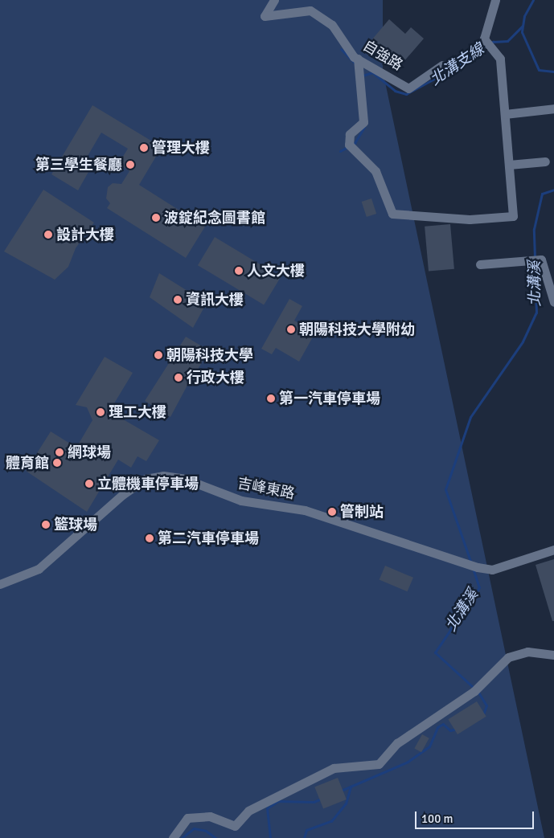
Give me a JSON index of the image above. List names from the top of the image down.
{
  "streets": {
    "street": ["自強路", "吉峰東路"]
  },
  "water": ["北溝支線", "北溝溪"],
  "places": [
    "管理大樓",
    "第三學生餐廳",
    "波錠紀念圖書館",
    "設計大樓",
    "人文大樓",
    "資訊大樓",
    "朝陽科技大學附幼",
    "朝陽科技大學",
    "行政大樓",
    "第一汽車停車場",
    "理工大樓",
    "網球場",
    "體育館",
    "立體機車停車場",
    "管制站",
    "籃球場",
    "第二汽車停車場"
  ],
  "scale_bar": "100 m"
}
